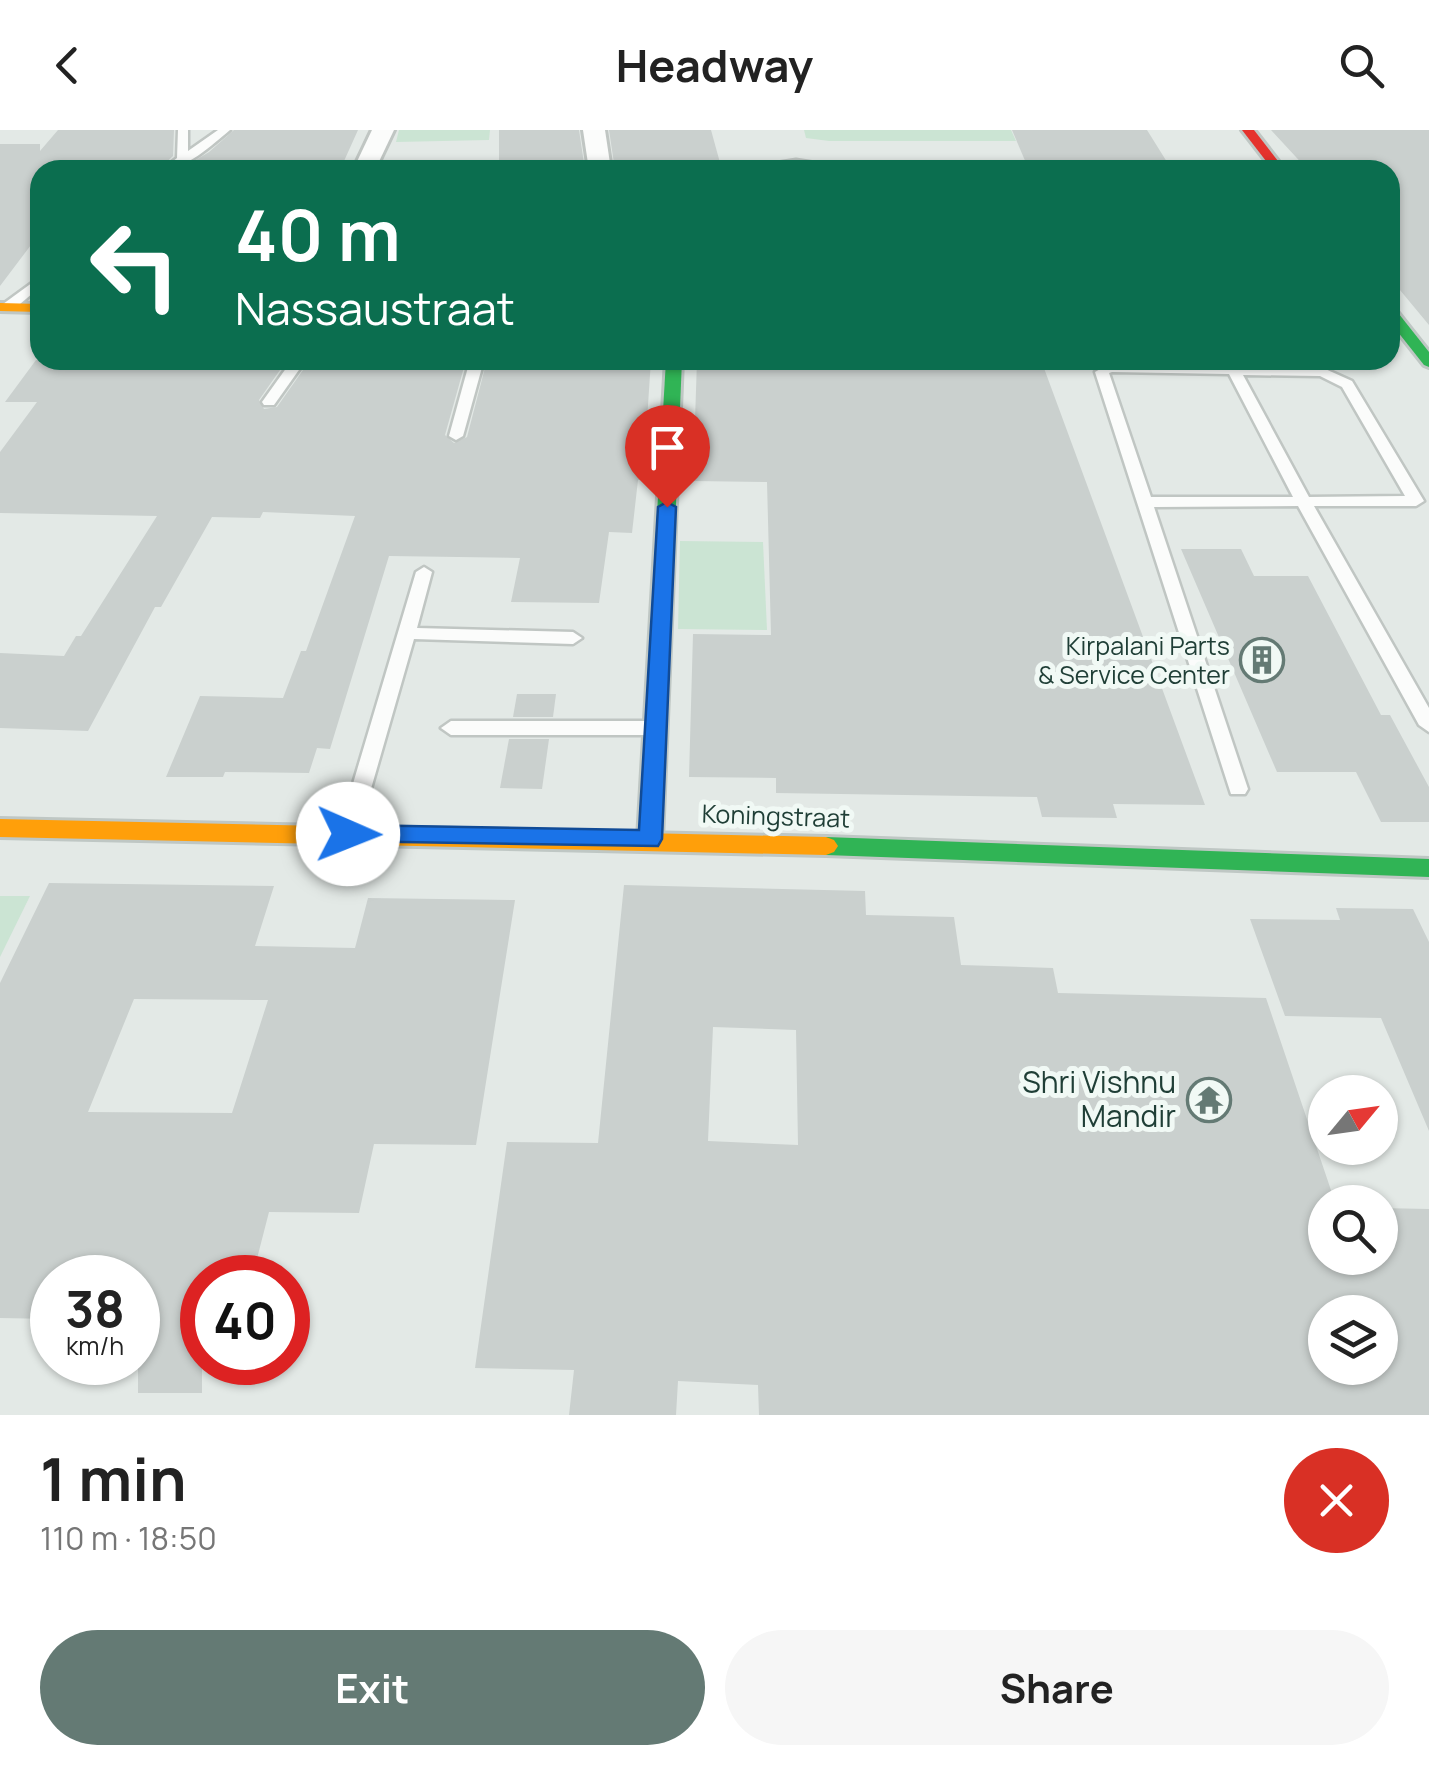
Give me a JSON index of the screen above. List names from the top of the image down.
{
  "streets": {
    "street": ["Koningstraat"]
  },
  "places": {
    "building": ["Kirpalani Parts & Service Center"],
    "temple": ["Shri Vishnu Mandir"]
  },
  "north": "top right",
  "page": {
    "header": "Headway",
    "turn": ["40 m", "Nassaustraat"],
    "speed": "38 km/h",
    "limit": "40",
    "heading": ["1 min", "110 m · 18:50"],
    "buttons": ["Exit", "Share"]
  }
}
